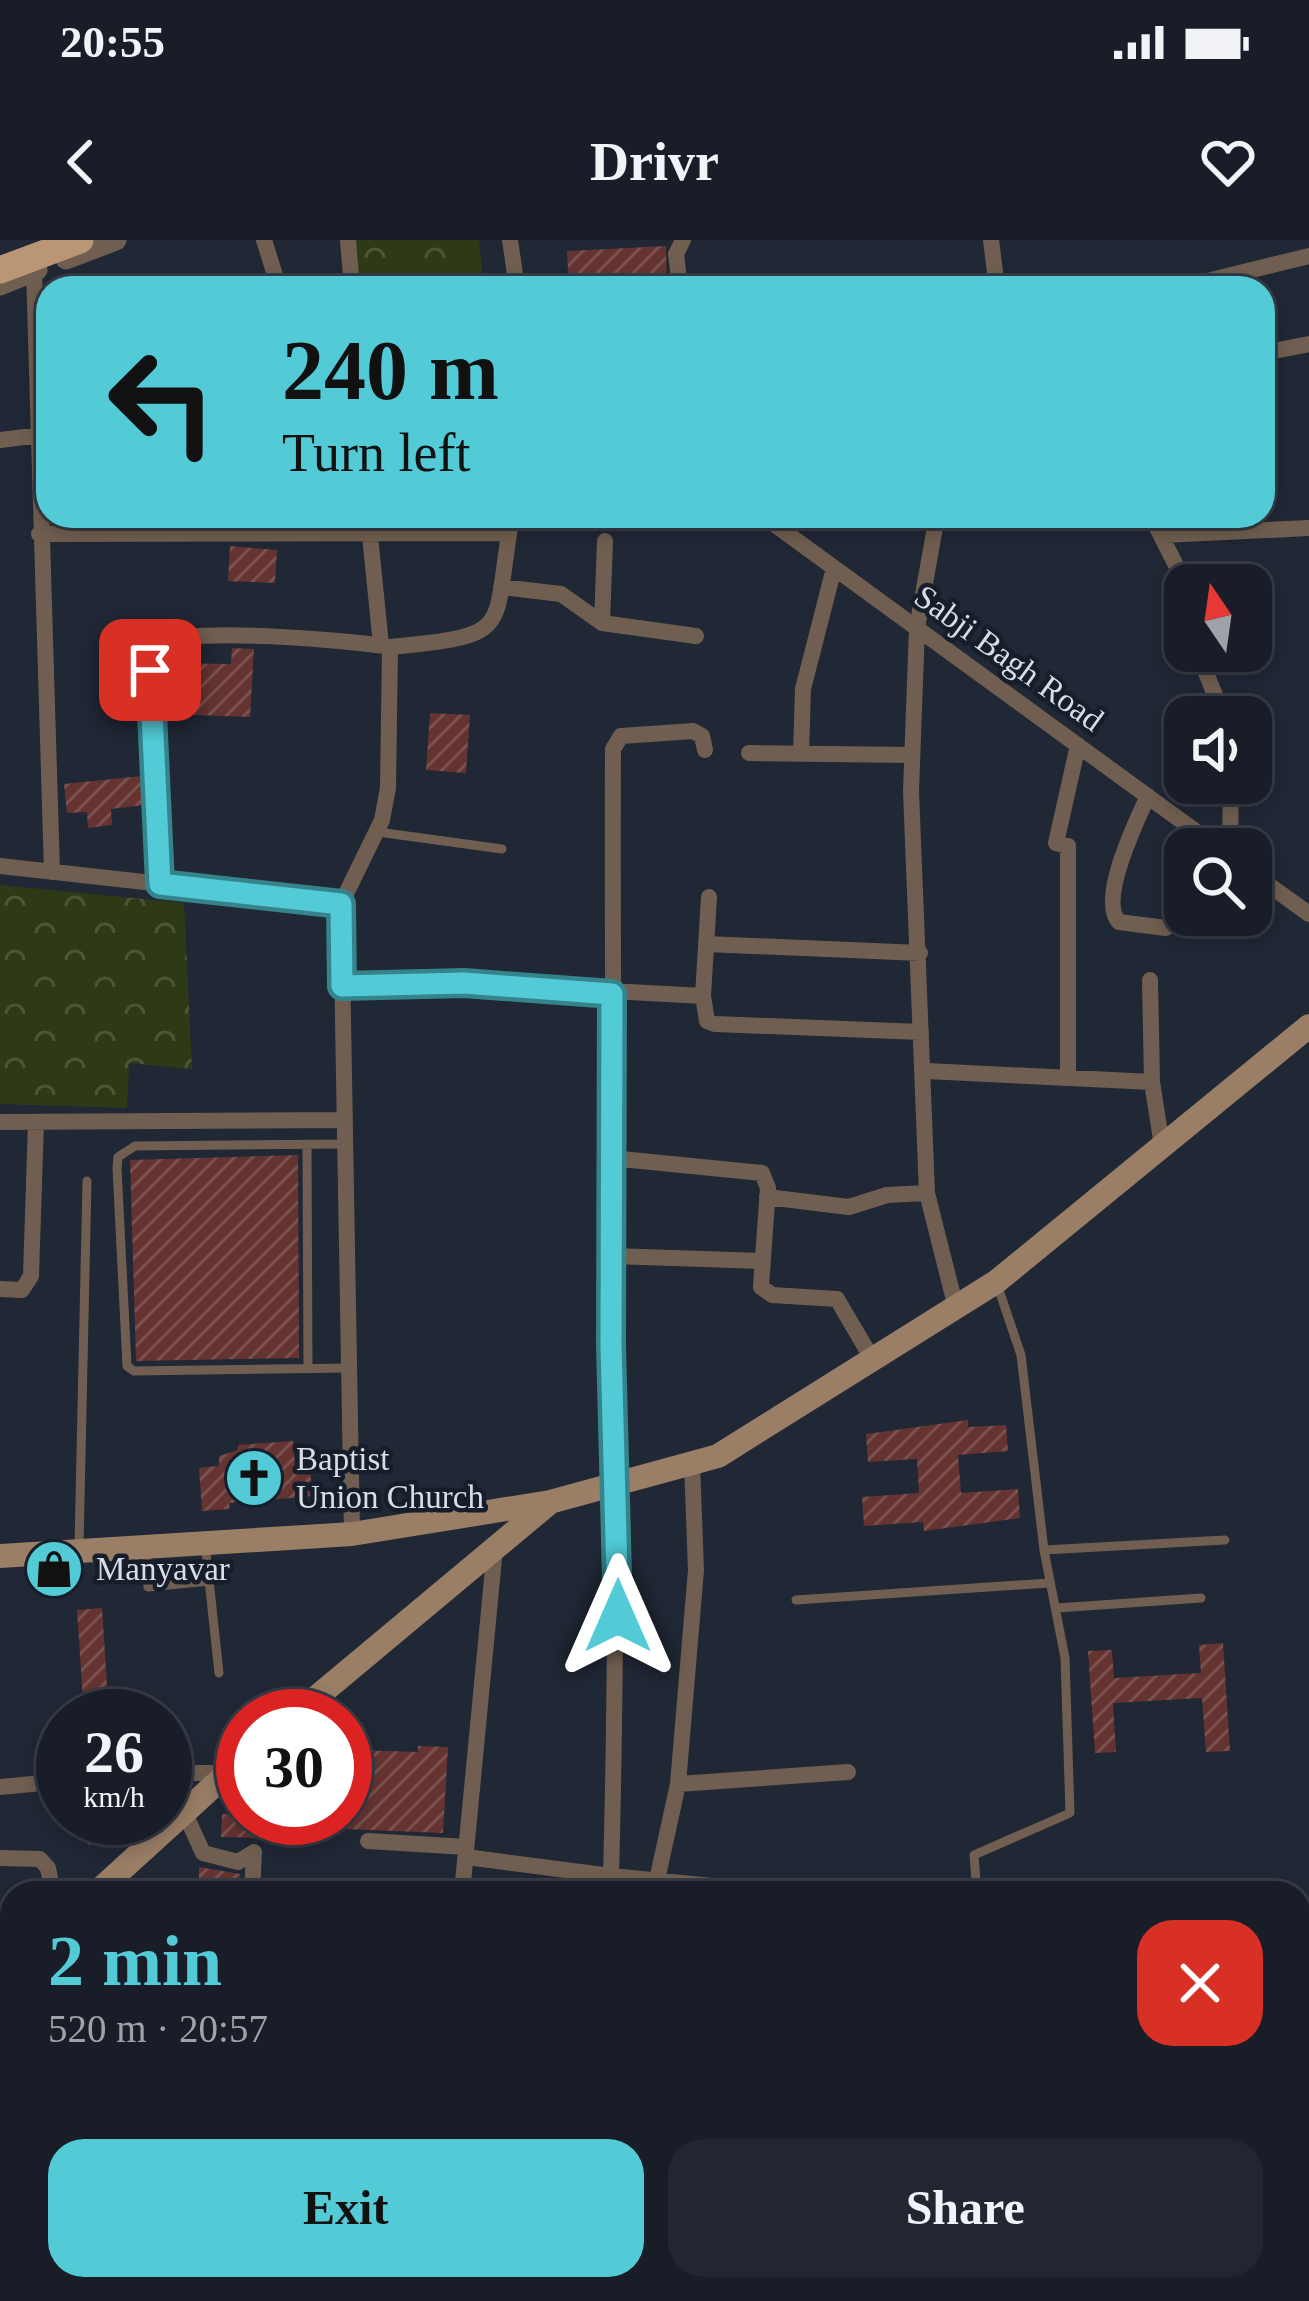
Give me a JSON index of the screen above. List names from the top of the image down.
{
  "streets": {
    "street": ["Sabji Bagh Road"]
  },
  "places": {
    "church": ["Baptist Union Church"],
    "shop": ["Manyavar"]
  },
  "north": "top",
  "page": {
    "status": "20:55",
    "header": "Drivr",
    "turn": ["240 m", "Turn left"],
    "speed": "26 km/h",
    "limit": "30",
    "heading": ["2 min", "520 m · 20:57"],
    "buttons": ["Exit", "Share"]
  }
}
